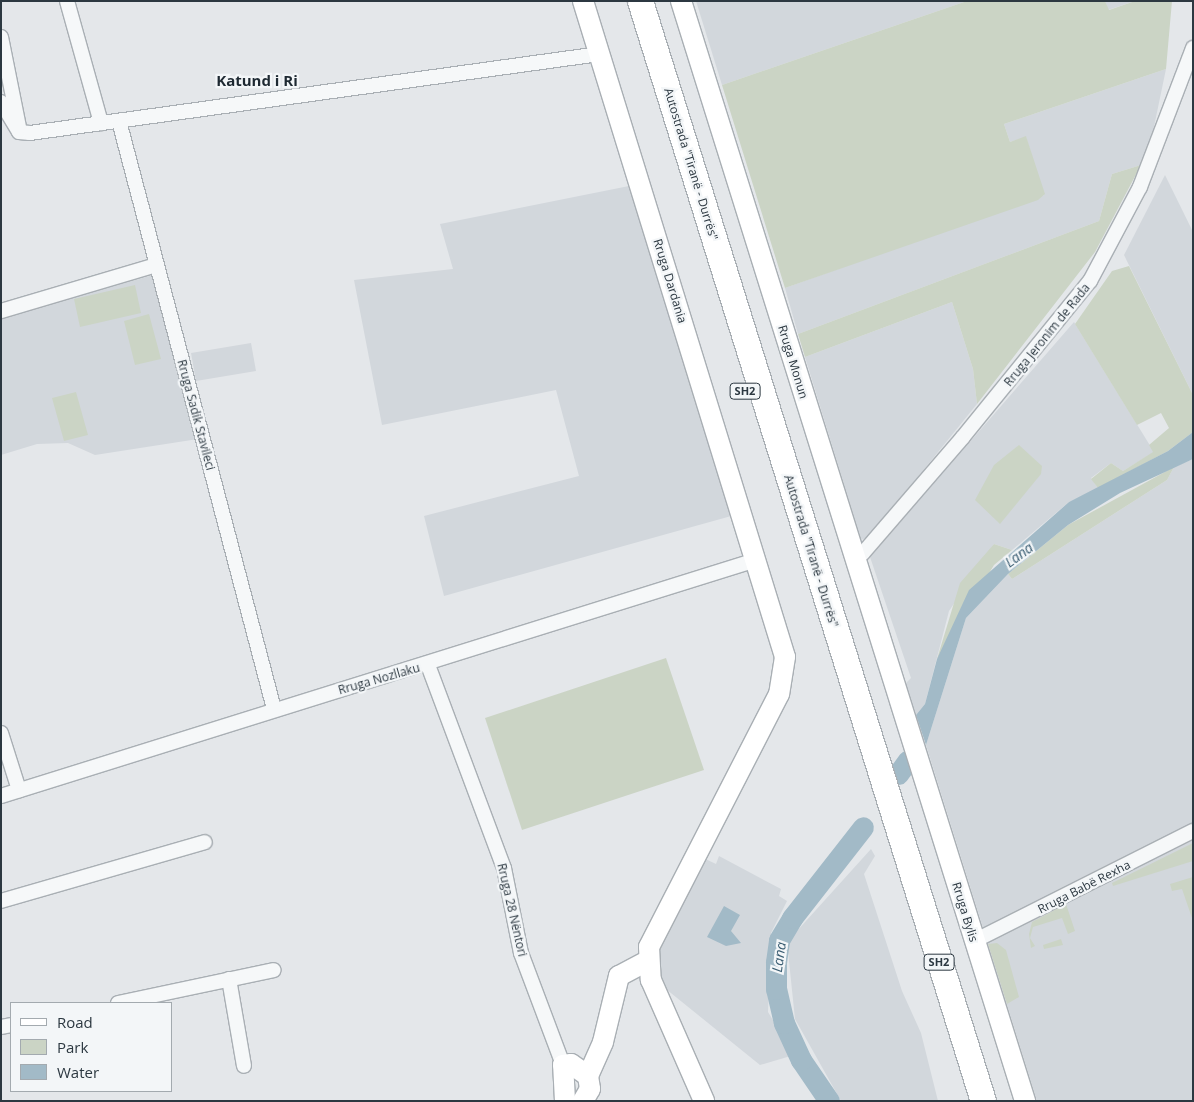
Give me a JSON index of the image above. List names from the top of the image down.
{
  "streets": {
    "highway": ["Autostrada \"Tiranë - Durrës\"", "SH2"],
    "main road": [
      "Rruga Dardania",
      "Rruga Monun",
      "Rruga 28 Nëntori",
      "Rruga Bylis"
    ],
    "street": [
      "Rruga Jeronim de Rada",
      "Rruga Sadik Stavileci",
      "Rruga Nozllaku",
      "Rruga Babë Rexha"
    ]
  },
  "crossings": [
    ["Rruga Dardania", "Rruga Nozllaku"],
    ["Rruga Jeronim de Rada", "Rruga Monun"],
    ["Rruga Monun", "Rruga Bylis"],
    ["Rruga Sadik Stavileci", "Rruga Nozllaku"],
    ["Rruga Nozllaku", "Rruga 28 Nëntori"],
    ["Rruga Babë Rexha", "Rruga Bylis"]
  ],
  "districts": ["Katund i Ri"],
  "water": ["Lana"],
  "legend": ["Road", "Park", "Water"]
}
